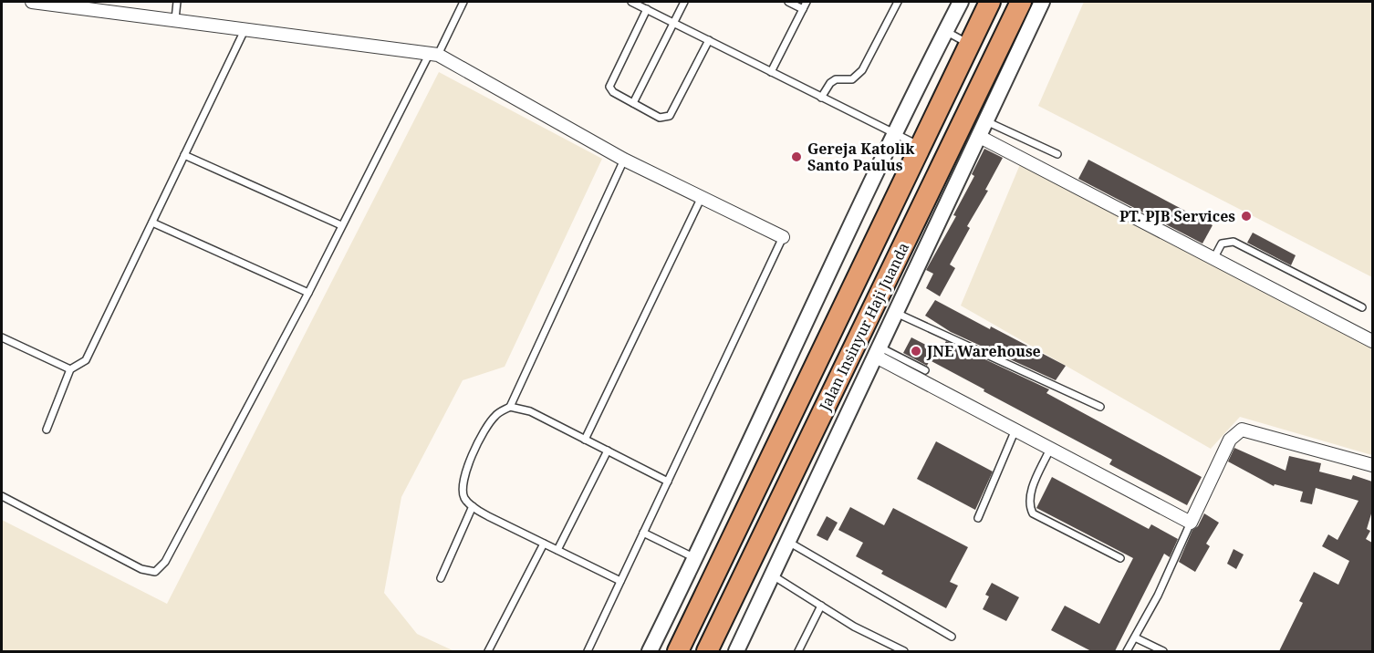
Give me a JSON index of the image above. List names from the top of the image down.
{
  "streets": {
    "highway": ["Jalan Insinyur Haji Juanda"]
  },
  "places": ["Gereja Katolik Santo Paulus", "PT. PJB Services", "JNE Warehouse"]
}
